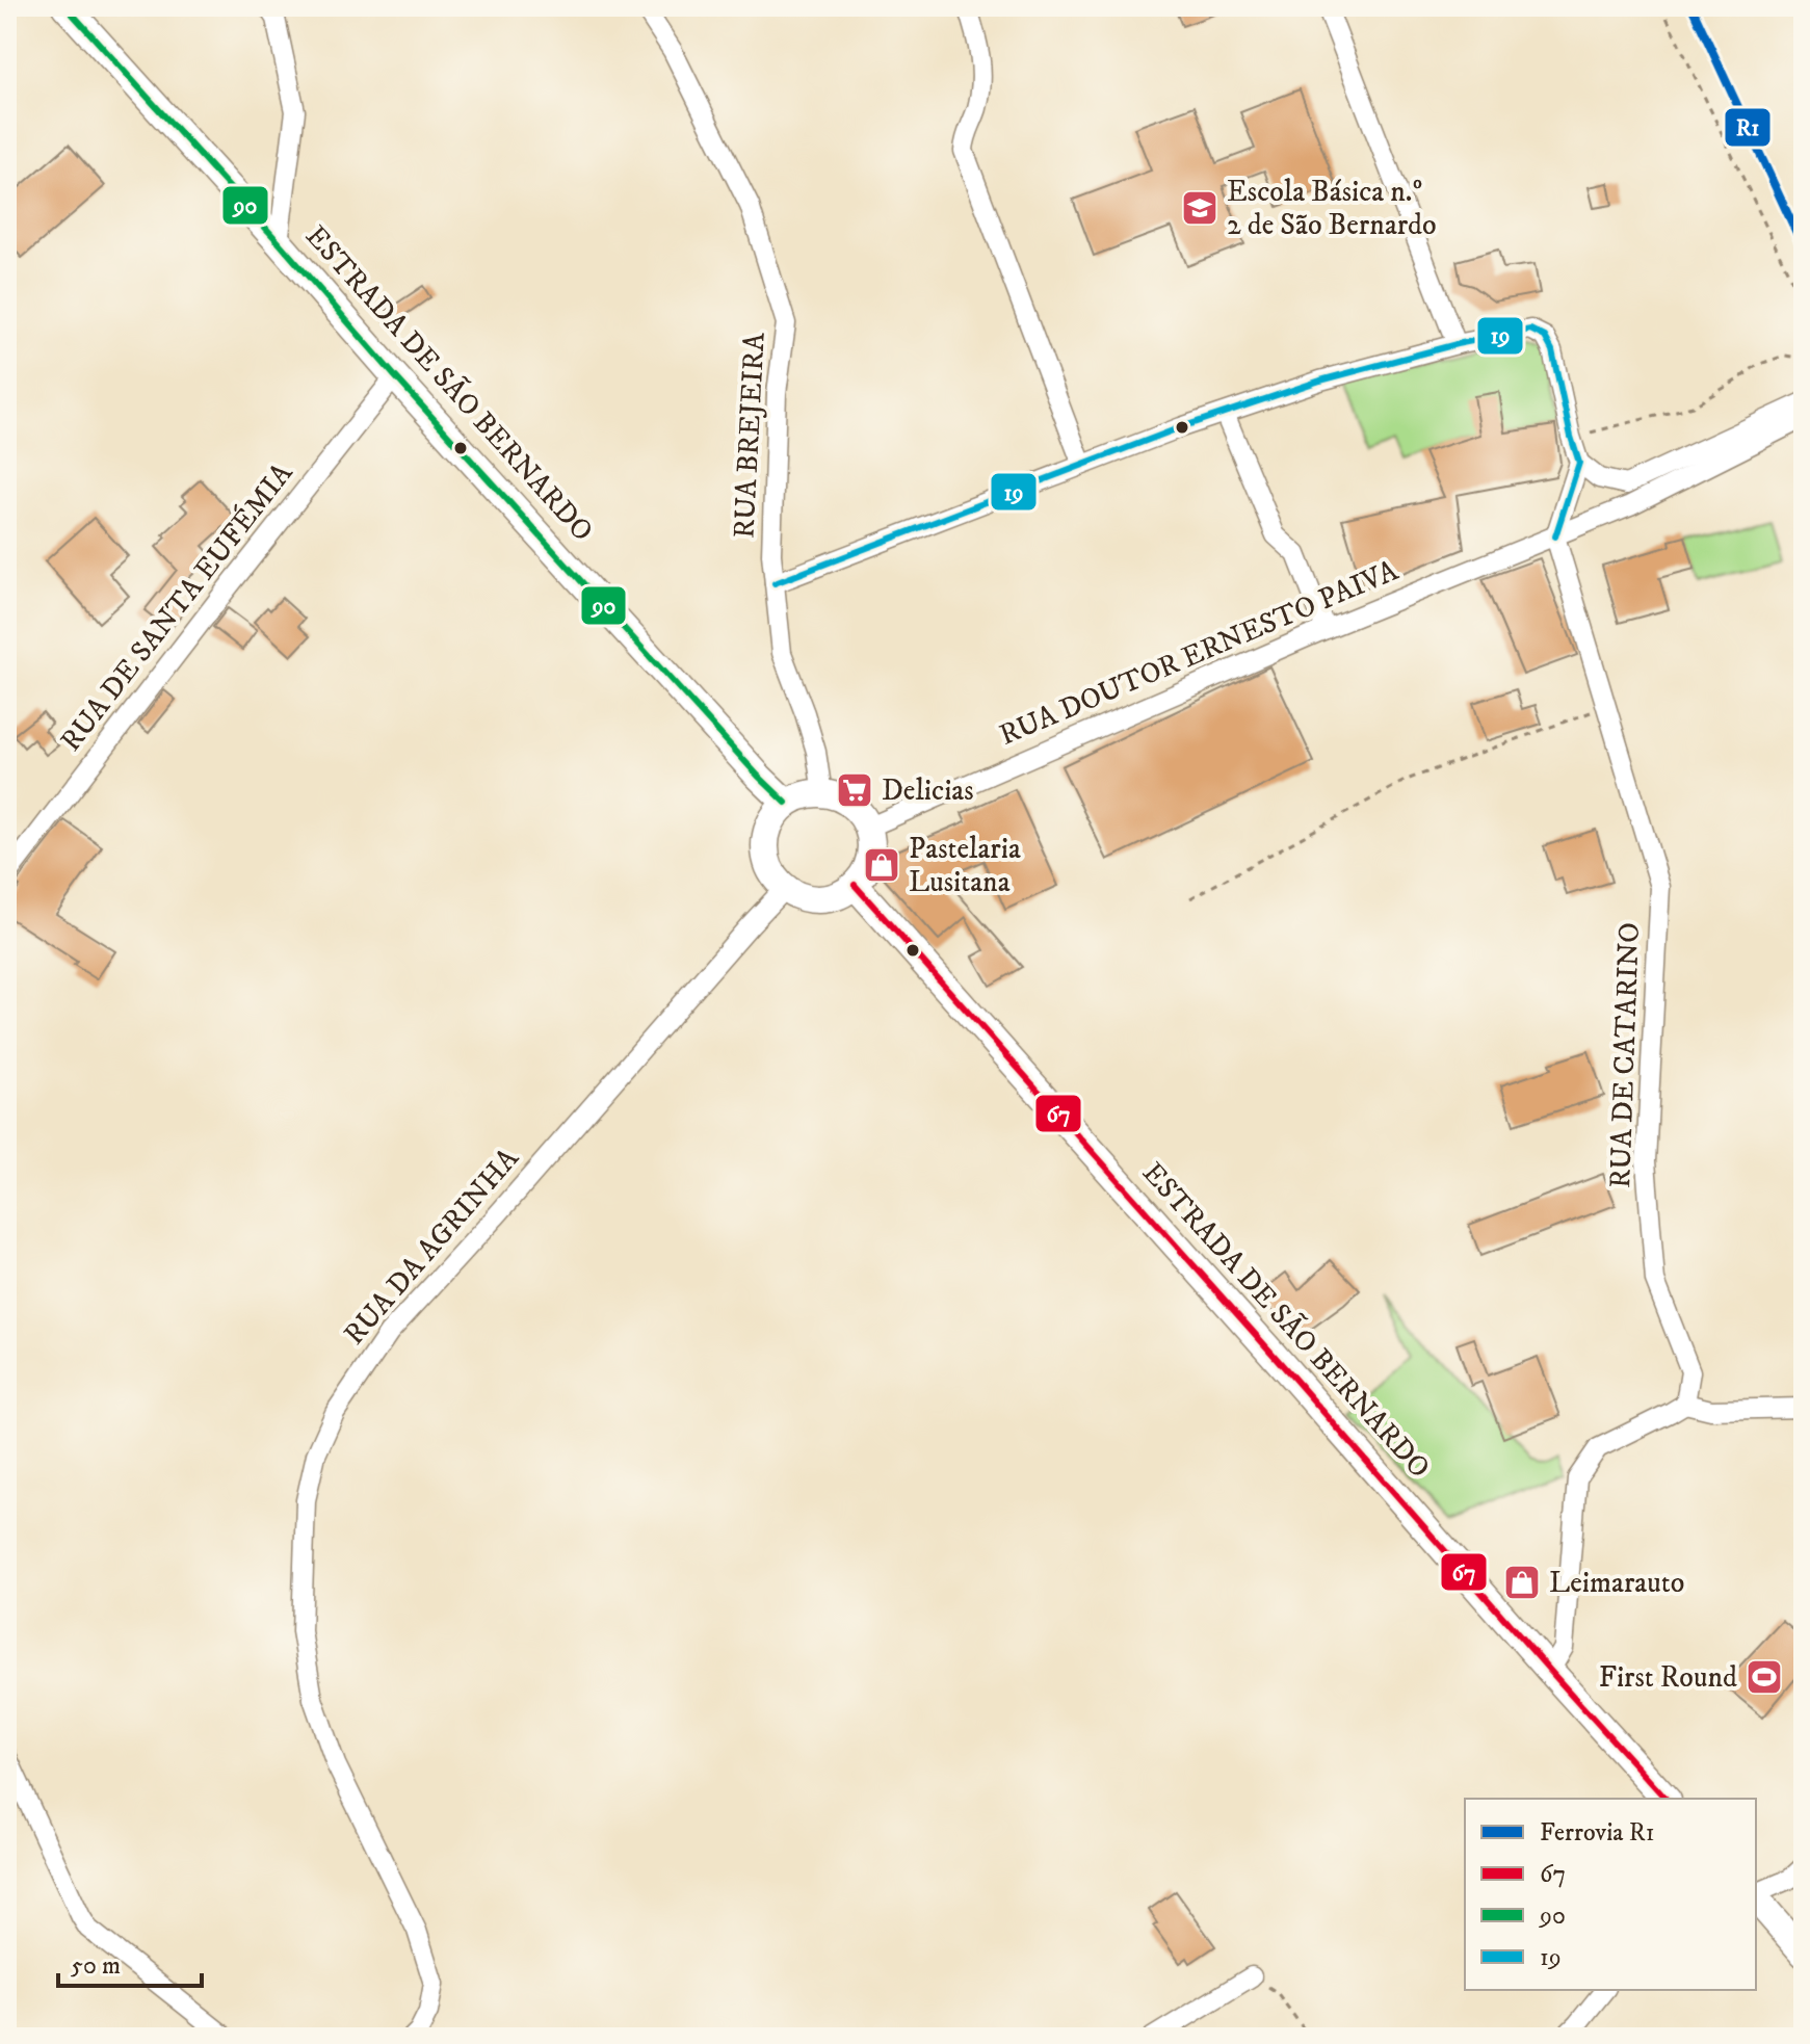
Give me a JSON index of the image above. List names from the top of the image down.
{
  "streets": {
    "main road": ["ESTRADA DE SÃO BERNARDO"],
    "street": [
      "RUA BREJEIRA",
      "RUA DE SANTA EUFÉMIA",
      "RUA DOUTOR ERNESTO PAIVA",
      "RUA DE CATARINO",
      "RUA DA AGRINHA"
    ]
  },
  "crossings": [
    ["ESTRADA DE SÃO BERNARDO", "RUA BREJEIRA"],
    ["ESTRADA DE SÃO BERNARDO", "RUA DE SANTA EUFÉMIA"],
    ["ESTRADA DE SÃO BERNARDO", "RUA DOUTOR ERNESTO PAIVA"],
    ["ESTRADA DE SÃO BERNARDO", "RUA DA AGRINHA"],
    ["RUA BREJEIRA", "RUA DOUTOR ERNESTO PAIVA"],
    ["RUA BREJEIRA", "RUA DA AGRINHA"],
    ["RUA DOUTOR ERNESTO PAIVA", "RUA DE CATARINO"],
    ["RUA DOUTOR ERNESTO PAIVA", "RUA DA AGRINHA"]
  ],
  "places": {
    "school or university": ["Escola Básica n.º 2 de São Bernardo"],
    "supermarket": ["Delicias"],
    "shop": ["Pastelaria Lusitana", "Leimarauto"],
    "sports": ["First Round"]
  },
  "lines": [
    "rail line R1",
    "transit line 90",
    "transit line 19",
    "transit line 67"
  ],
  "legend": [
    "Ferrovia R1",
    "67",
    "90",
    "19"
  ],
  "scale_bar": "50 m"
}
